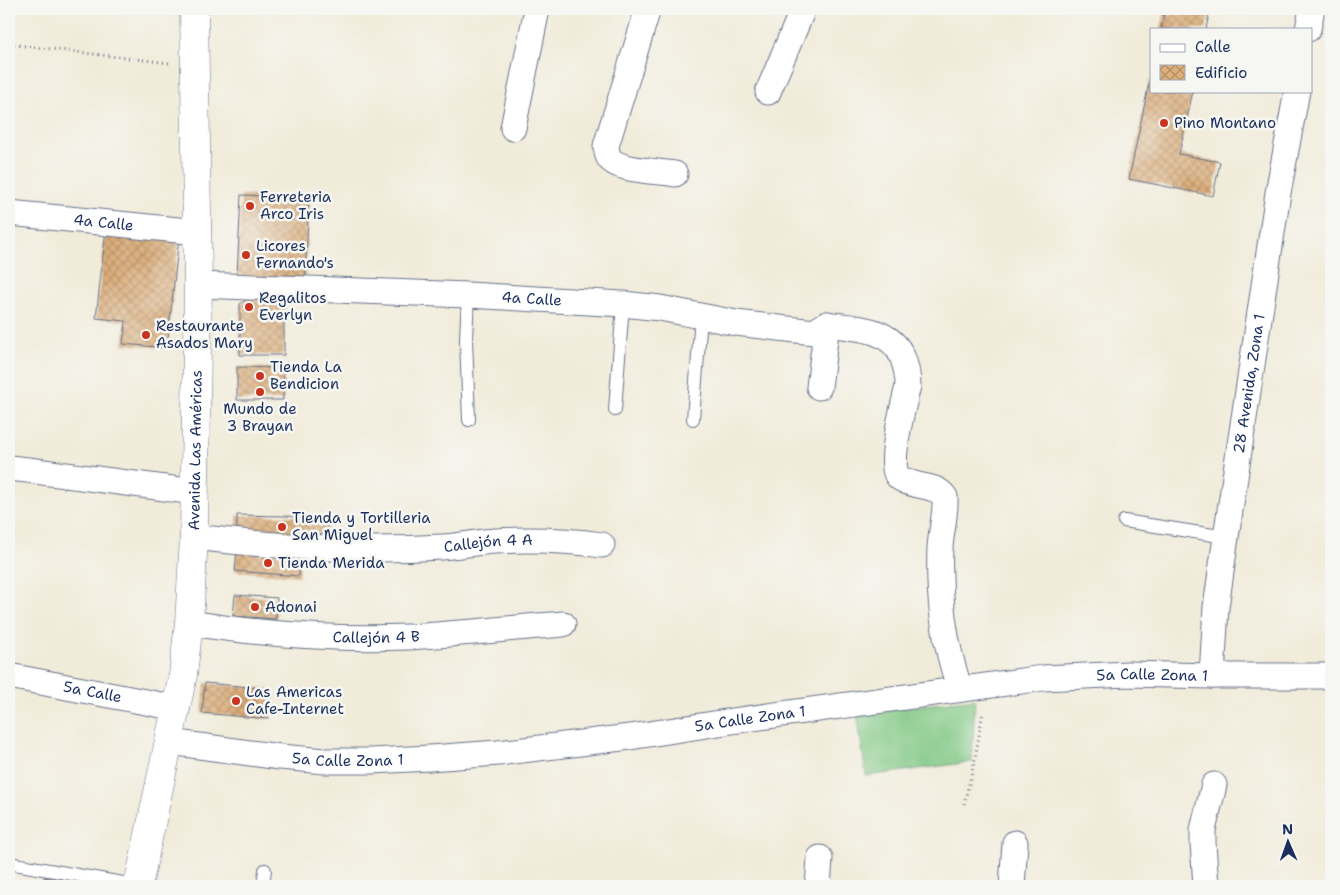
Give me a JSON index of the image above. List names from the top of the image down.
{
  "streets": {
    "street": [
      "4a Calle",
      "28 Avenida, Zona 1",
      "Avenida Las Américas",
      "Callejón 4 A",
      "Callejón 4 B",
      "5a Calle Zona 1",
      "5a Calle"
    ]
  },
  "crossings": [
    ["4a Calle", "Avenida Las Américas"],
    ["4a Calle", "5a Calle Zona 1"],
    ["28 Avenida, Zona 1", "5a Calle Zona 1"],
    ["Avenida Las Américas", "Callejón 4 A"],
    ["Avenida Las Américas", "Callejón 4 B"],
    ["Avenida Las Américas", "5a Calle Zona 1"],
    ["Avenida Las Américas", "5a Calle"]
  ],
  "places": [
    "Pino Montano",
    "Ferreteria Arco Iris",
    "Licores Fernando's",
    "Regalitos Everlyn",
    "Restaurante Asados Mary",
    "Tienda La Bendicion",
    "Mundo de 3 Brayan",
    "Tienda y Tortilleria San Miguel",
    "Tienda Merida",
    "Adonai",
    "Las Americas Cafe-Internet"
  ],
  "legend": ["Calle", "Edificio"],
  "north": "top"
}
